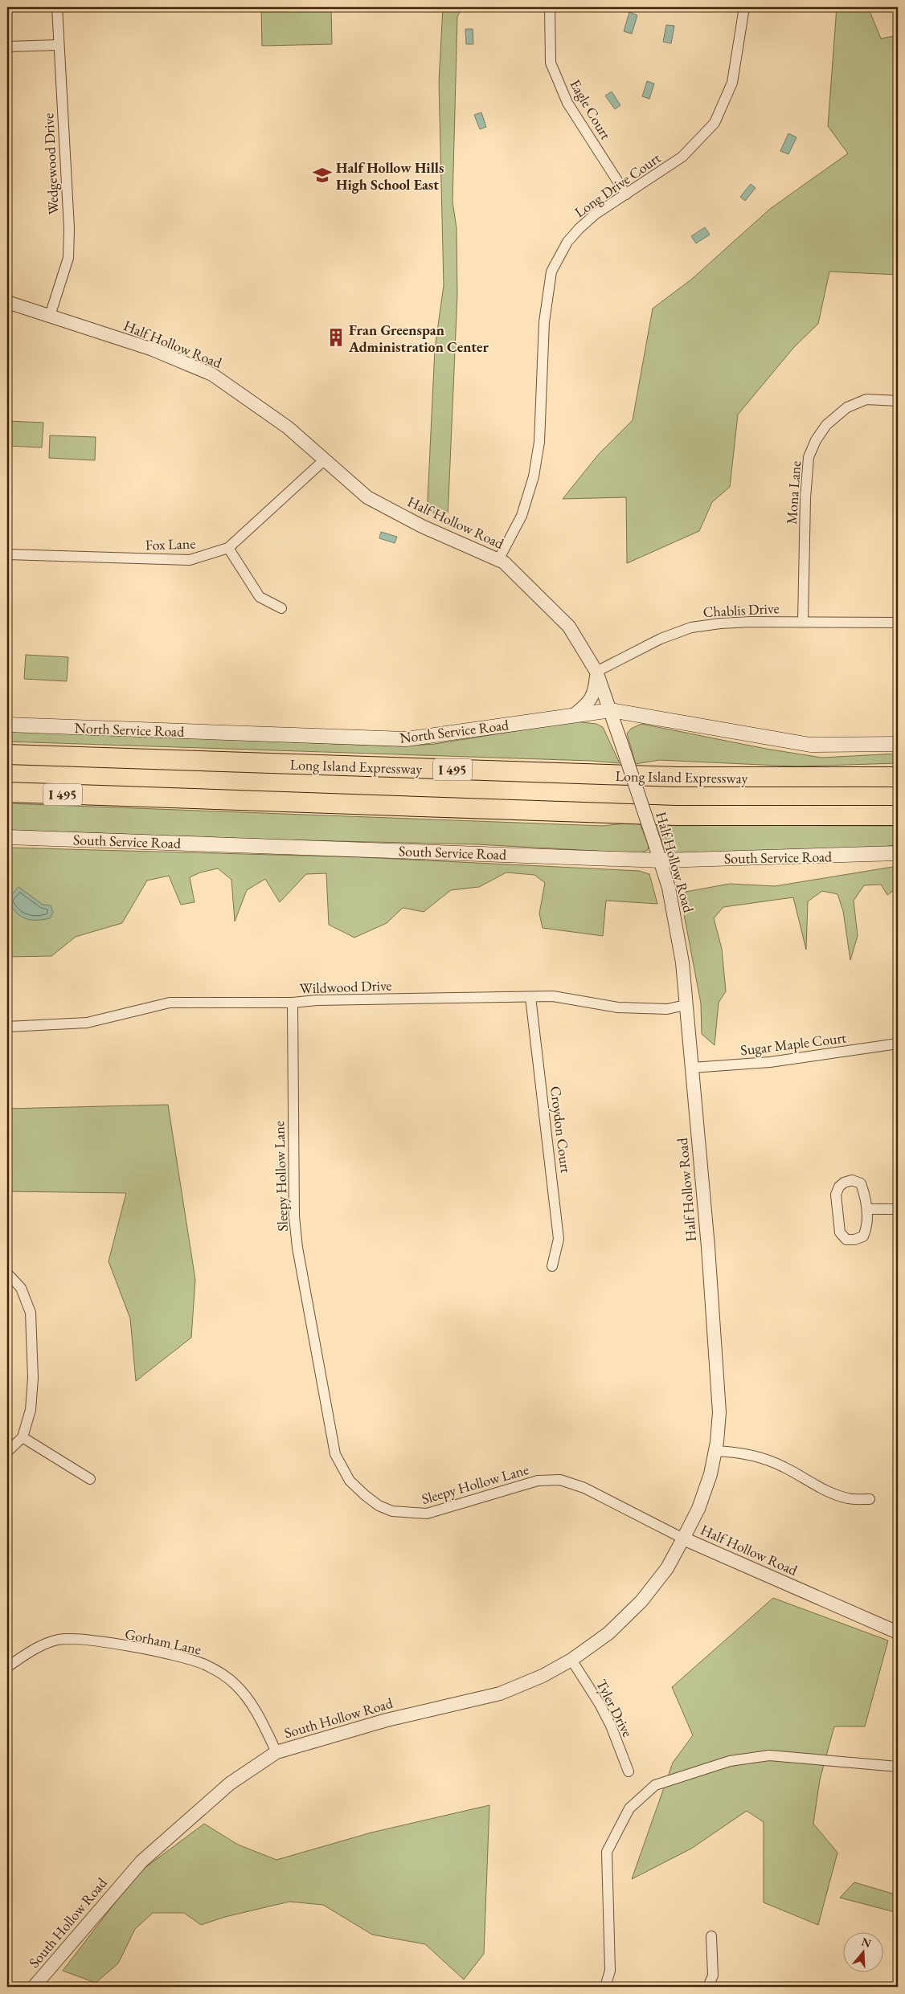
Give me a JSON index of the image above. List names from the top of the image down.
{
  "streets": {
    "highway": ["Long Island Expressway", "I 495"],
    "main road": ["North Service Road", "South Service Road"],
    "street": [
      "Eagle Court",
      "Wedgewood Drive",
      "Long Drive Court",
      "Half Hollow Road",
      "Mona Lane",
      "Fox Lane",
      "Chablis Drive",
      "Wildwood Drive",
      "Sugar Maple Court",
      "Croydon Court",
      "Sleepy Hollow Lane",
      "Gorham Lane",
      "Tyler Drive",
      "South Hollow Road"
    ]
  },
  "crossings": [
    ["Eagle Court", "Long Drive Court"],
    ["Wedgewood Drive", "Half Hollow Road"],
    ["Long Drive Court", "Half Hollow Road"],
    ["Half Hollow Road", "Fox Lane"],
    ["Half Hollow Road", "Chablis Drive"],
    ["Half Hollow Road", "North Service Road"],
    ["Half Hollow Road", "South Service Road"],
    ["Half Hollow Road", "Wildwood Drive"],
    ["Half Hollow Road", "Sugar Maple Court"],
    ["Half Hollow Road", "Sleepy Hollow Lane"],
    ["Half Hollow Road", "South Hollow Road"],
    ["Mona Lane", "Chablis Drive"],
    ["Wildwood Drive", "Croydon Court"],
    ["Wildwood Drive", "Sleepy Hollow Lane"],
    ["Sleepy Hollow Lane", "South Hollow Road"],
    ["Gorham Lane", "South Hollow Road"],
    ["Tyler Drive", "South Hollow Road"]
  ],
  "places": {
    "school or university": ["Half Hollow Hills High School East"],
    "building": ["Fran Greenspan Administration Center"]
  },
  "north": "top"
}
